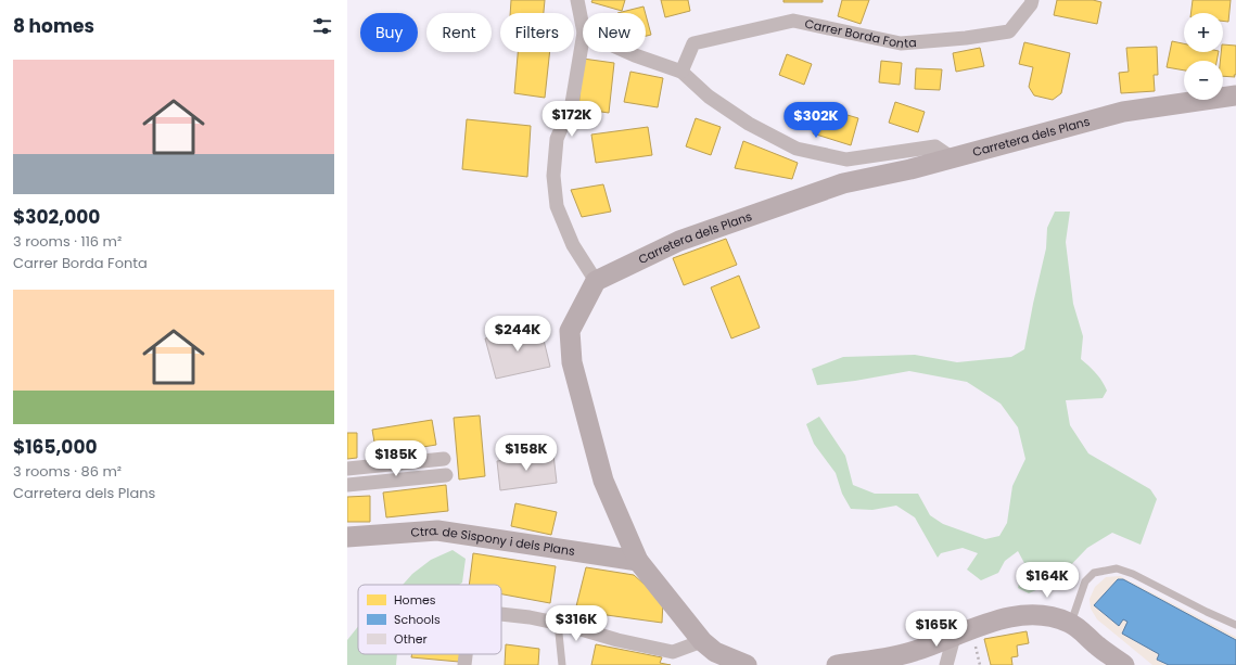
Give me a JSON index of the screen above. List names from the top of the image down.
{
  "streets": {
    "main road": ["Carretera dels Plans", "Ctra. de Sispony i dels Plans"],
    "street": ["Carrer Borda Fonta"]
  },
  "legend": ["Homes", "Schools", "Other"],
  "page": {
    "heading": "8 homes",
    "map_buttons": ["+", "−"],
    "chip": [
      "Buy",
      "Rent",
      "Filters",
      "New"
    ],
    "list": [
      {
        "name": "$302,000",
        "note": "3 rooms · 116 m² · Carrer Borda Fonta"
      },
      {
        "name": "$165,000",
        "note": "3 rooms · 86 m² · Carretera dels Plans"
      }
    ],
    "price": [
      "$172K",
      "$302K",
      "$244K",
      "$158K",
      "$185K",
      "$164K",
      "$316K",
      "$165K"
    ]
  }
}
